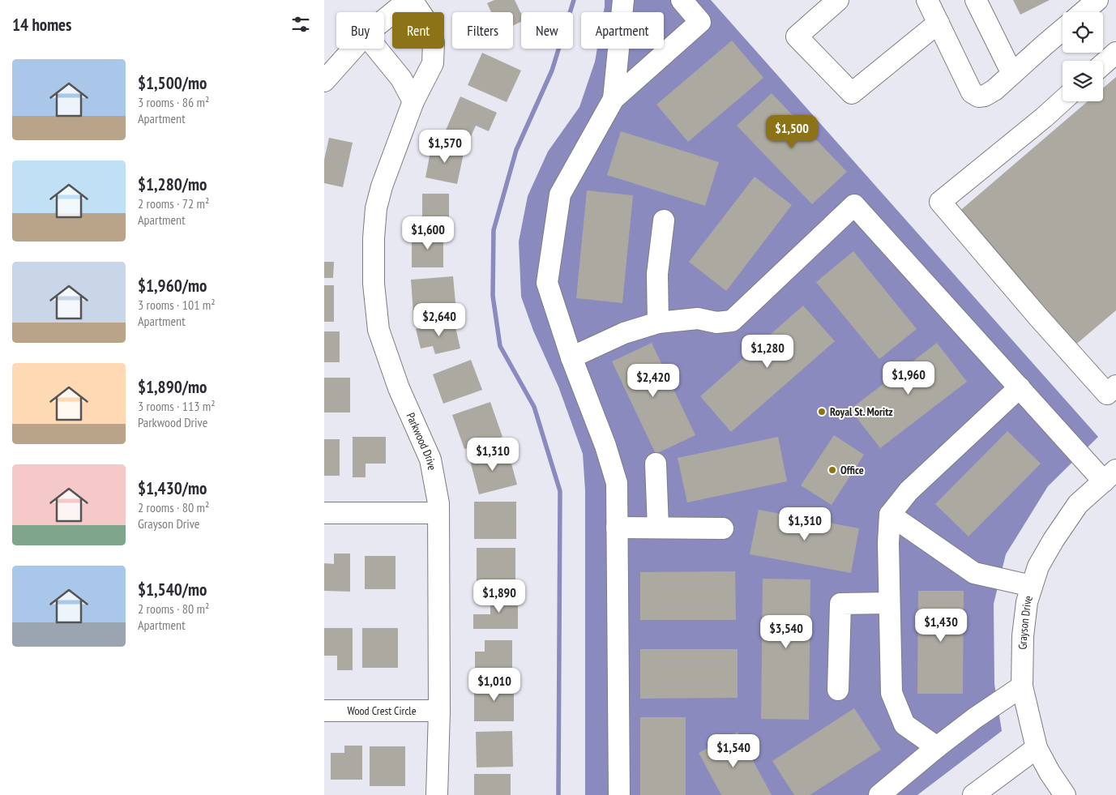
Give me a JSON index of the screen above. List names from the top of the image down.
{
  "streets": {
    "street": ["Parkwood Drive", "Grayson Drive", "Wood Crest Circle"]
  },
  "crossings": [
    ["Parkwood Drive", "Wood Crest Circle"]
  ],
  "places": ["Royal St. Moritz", "Office"],
  "page": {
    "heading": "14 homes",
    "chip": [
      "Buy",
      "Rent",
      "Filters",
      "New",
      "Apartment"
    ],
    "list": [
      {
        "name": "$1,500/mo",
        "note": "3 rooms · 86 m² · Apartment"
      },
      {
        "name": "$1,280/mo",
        "note": "2 rooms · 72 m² · Apartment"
      },
      {
        "name": "$1,960/mo",
        "note": "3 rooms · 101 m² · Apartment"
      },
      {
        "name": "$1,890/mo",
        "note": "3 rooms · 113 m² · Parkwood Drive"
      },
      {
        "name": "$1,430/mo",
        "note": "2 rooms · 80 m² · Grayson Drive"
      },
      {
        "name": "$1,540/mo",
        "note": "2 rooms · 80 m² · Apartment"
      }
    ],
    "price": [
      "$1,500",
      "$1,570",
      "$1,600",
      "$2,640",
      "$1,280",
      "$1,960",
      "$2,420",
      "$1,310",
      "$1,310",
      "$1,890",
      "$1,430",
      "$3,540",
      "$1,010",
      "$1,540"
    ]
  }
}
